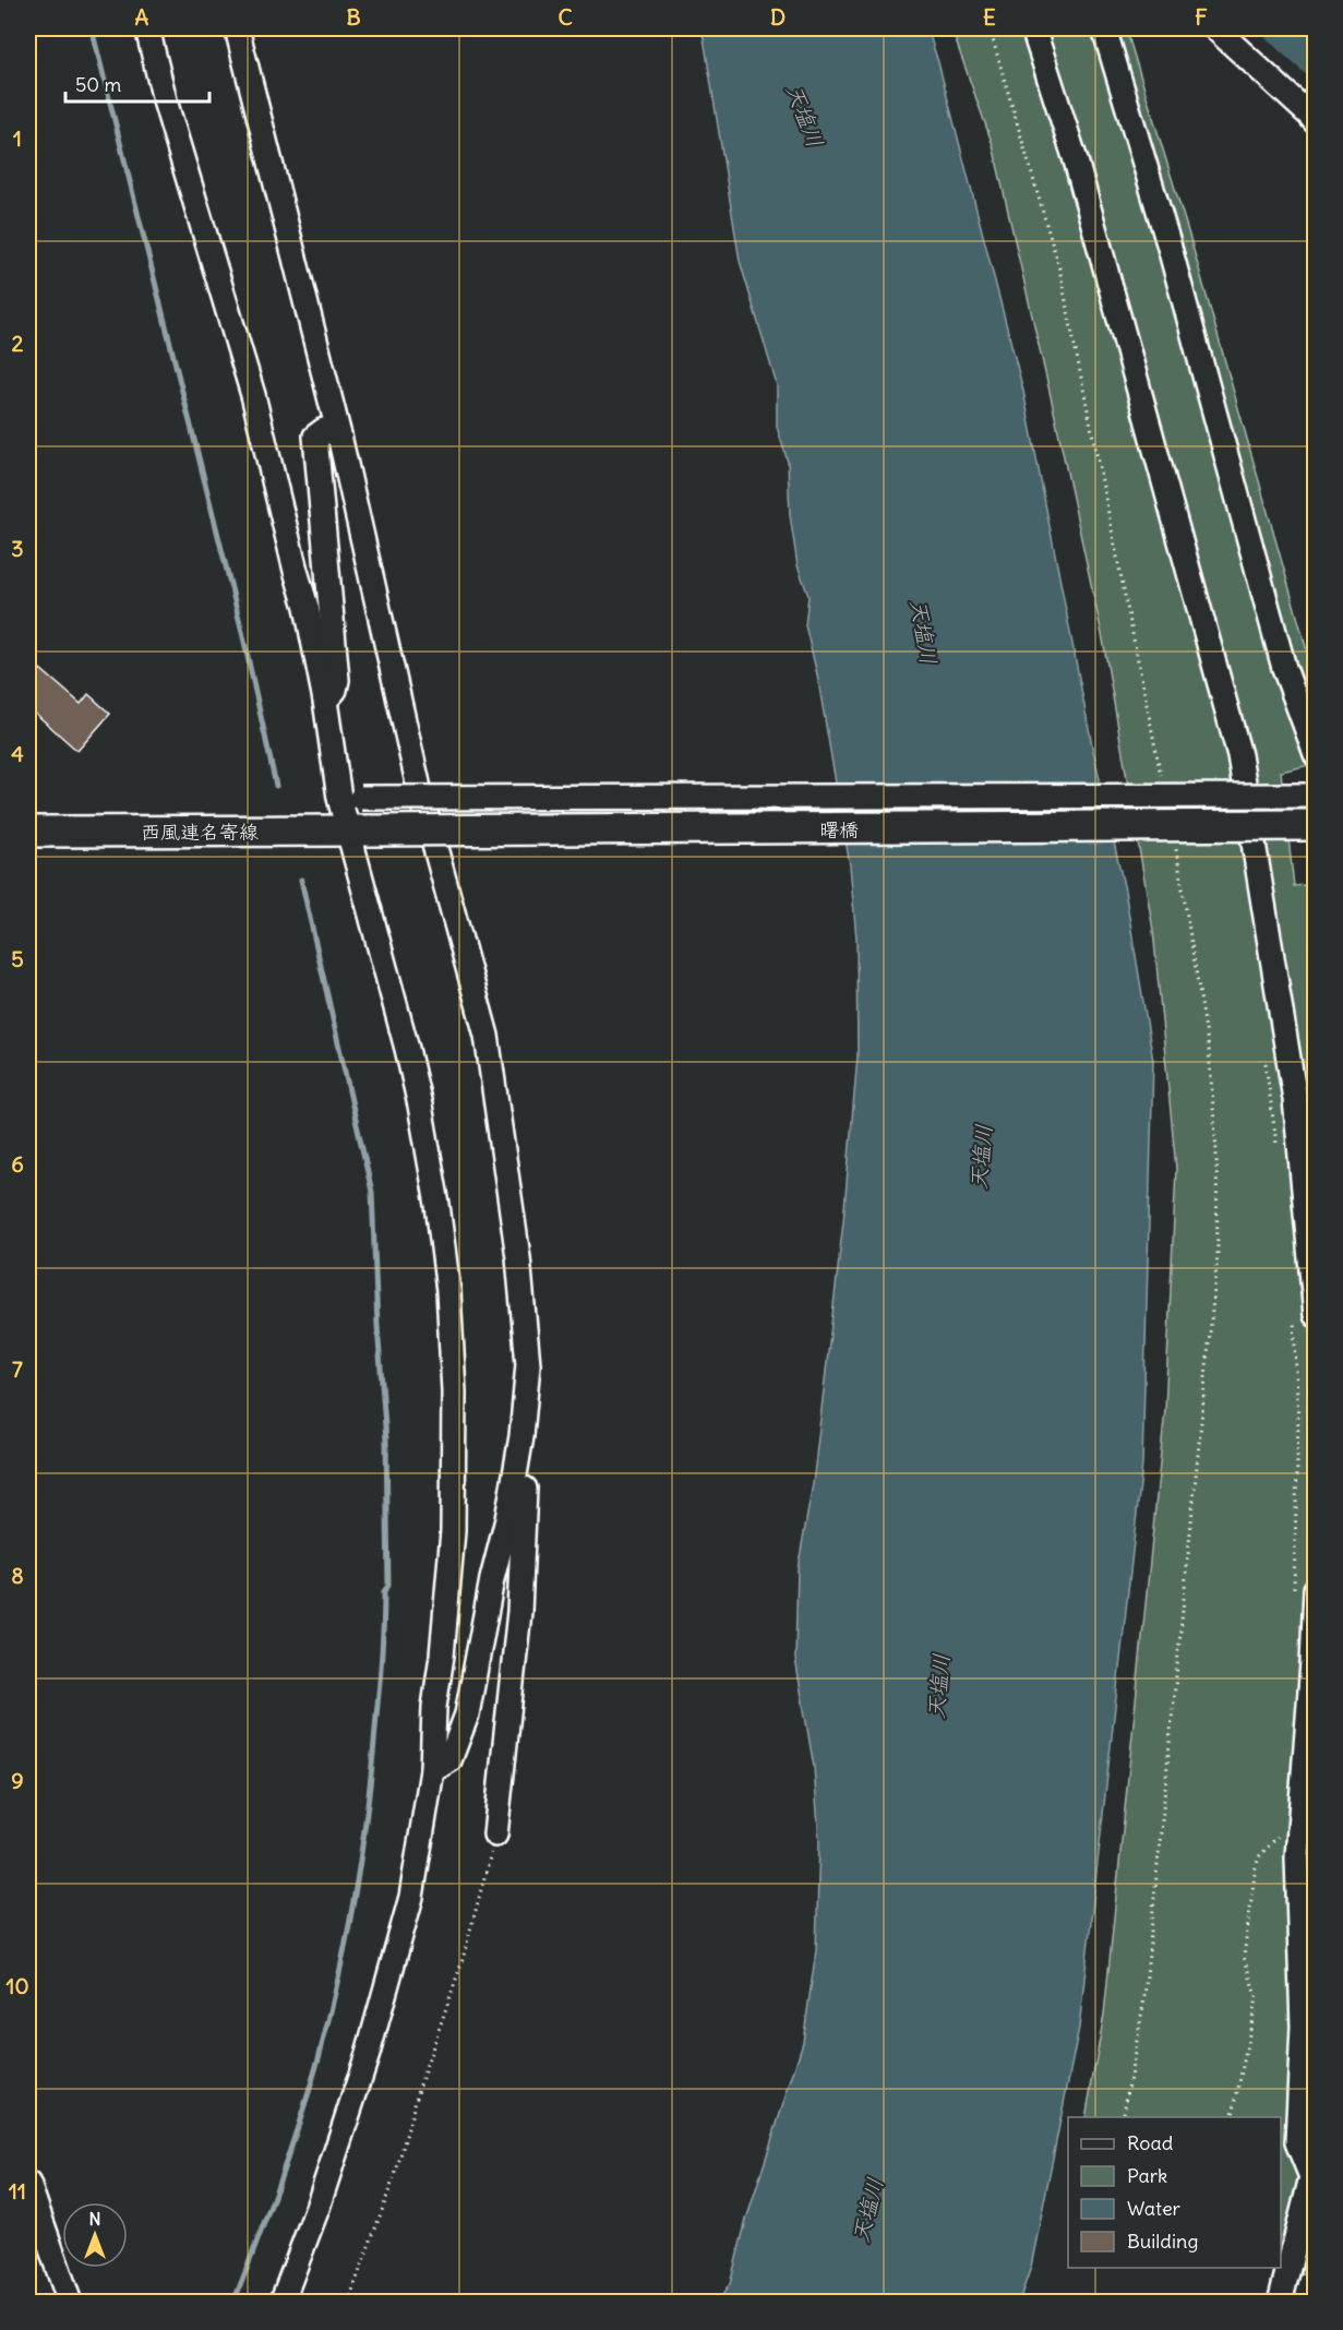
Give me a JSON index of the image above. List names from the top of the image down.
{
  "streets": {
    "main road": ["曙橋", "西風連名寄線"]
  },
  "crossings": [
    ["曙橋", "西風連名寄線"]
  ],
  "water": ["天塩川"],
  "legend": [
    "Road",
    "Park",
    "Water",
    "Building"
  ],
  "scale_bar": "50 m",
  "north": "top",
  "grid": {
    "columns": [
      "A",
      "B",
      "C",
      "D",
      "E",
      "F"
    ],
    "rows": [
      "1",
      "2",
      "3",
      "4",
      "5",
      "6",
      "7",
      "8",
      "9",
      "10",
      "11"
    ]
  }
}
